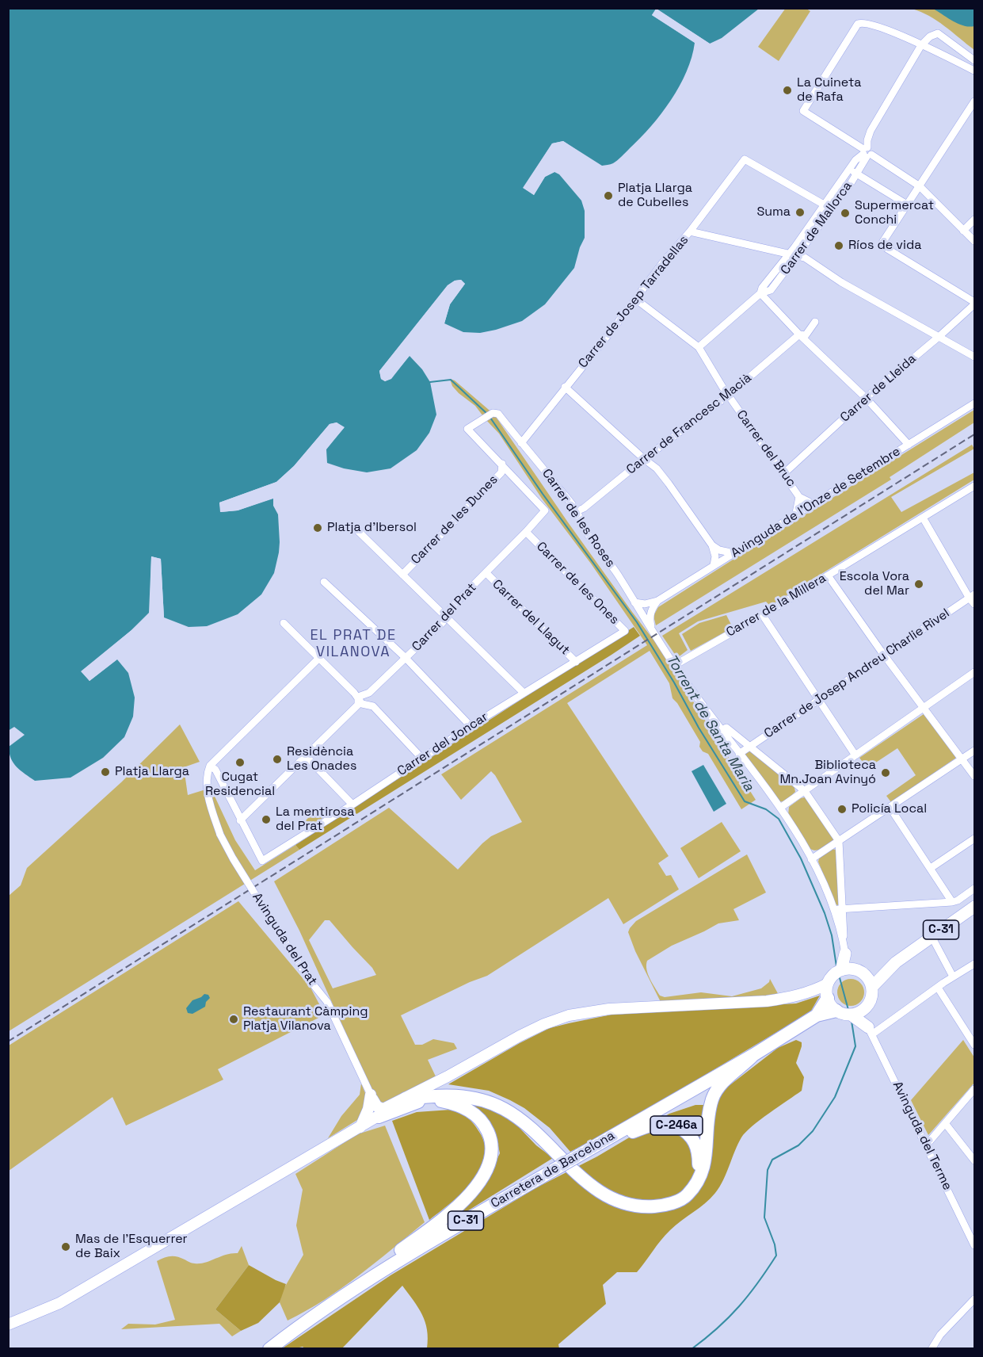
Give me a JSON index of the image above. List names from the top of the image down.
{
  "streets": {
    "highway": ["C-31", "C-246a", "Carretera de Barcelona"],
    "street": [
      "Carrer de Mallorca",
      "Carrer de Josep Tarradellas",
      "Carrer de Lleida",
      "Carrer de Francesc Macià",
      "Carrer del Bruc",
      "Avinguda de l'Onze de Setembre",
      "Carrer de les Roses",
      "Carrer de les Dunes",
      "Carrer de les Ones",
      "Carrer de la Millera",
      "Carrer del Prat",
      "Carrer del Llagut",
      "Carrer de Josep Andreu Charlie Rivel",
      "Carrer del Joncar",
      "Avinguda del Prat",
      "Avinguda del Terme"
    ]
  },
  "crossings": [
    ["Carrer de Mallorca", "Carrer de Josep Tarradellas"],
    ["Carrer de Mallorca", "Carrer del Bruc"],
    ["Carrer de Josep Tarradellas", "Carrer del Bruc"],
    ["Carrer de Josep Tarradellas", "Carrer de les Roses"],
    ["Carrer de Lleida", "Carrer del Bruc"],
    ["Carrer de Francesc Macià", "Carrer del Bruc"],
    ["Carrer de Francesc Macià", "Carrer de les Roses"],
    ["Carrer del Bruc", "Avinguda de l'Onze de Setembre"],
    ["Avinguda de l'Onze de Setembre", "Carrer de les Roses"],
    ["Carrer de les Roses", "Carrer de les Ones"],
    ["Carrer de les Roses", "Carrer de la Millera"],
    ["Carrer de les Roses", "Carrer de Josep Andreu Charlie Rivel"],
    ["Carrer de les Dunes", "Carrer de les Ones"],
    ["Carrer de les Ones", "Carrer del Prat"],
    ["Carrer de les Ones", "Carrer del Joncar"],
    ["Carrer del Prat", "Carrer del Llagut"],
    ["Carrer del Prat", "Carrer del Joncar"],
    ["Carrer del Llagut", "Carrer del Joncar"],
    ["C-31", "Carretera de Barcelona"],
    ["C-246a", "Carretera de Barcelona"]
  ],
  "districts": ["EL PRAT DE VILANOVA"],
  "water": ["Torrent de Santa Maria"],
  "places": [
    "La Cuineta de Rafa",
    "Platja Llarga de Cubelles",
    "Suma",
    "Supermercat Conchi",
    "Ríos de vida",
    "Platja d'Ibersol",
    "Escola Vora del Mar",
    "Residència Les Onades",
    "Cugat Residencial",
    "Platja Llarga",
    "Biblioteca Mn.Joan Avinyó",
    "Policía Local",
    "La mentirosa del Prat",
    "Restaurant Càmping Platja Vilanova",
    "Mas de l'Esquerrer de Baix"
  ]
}
